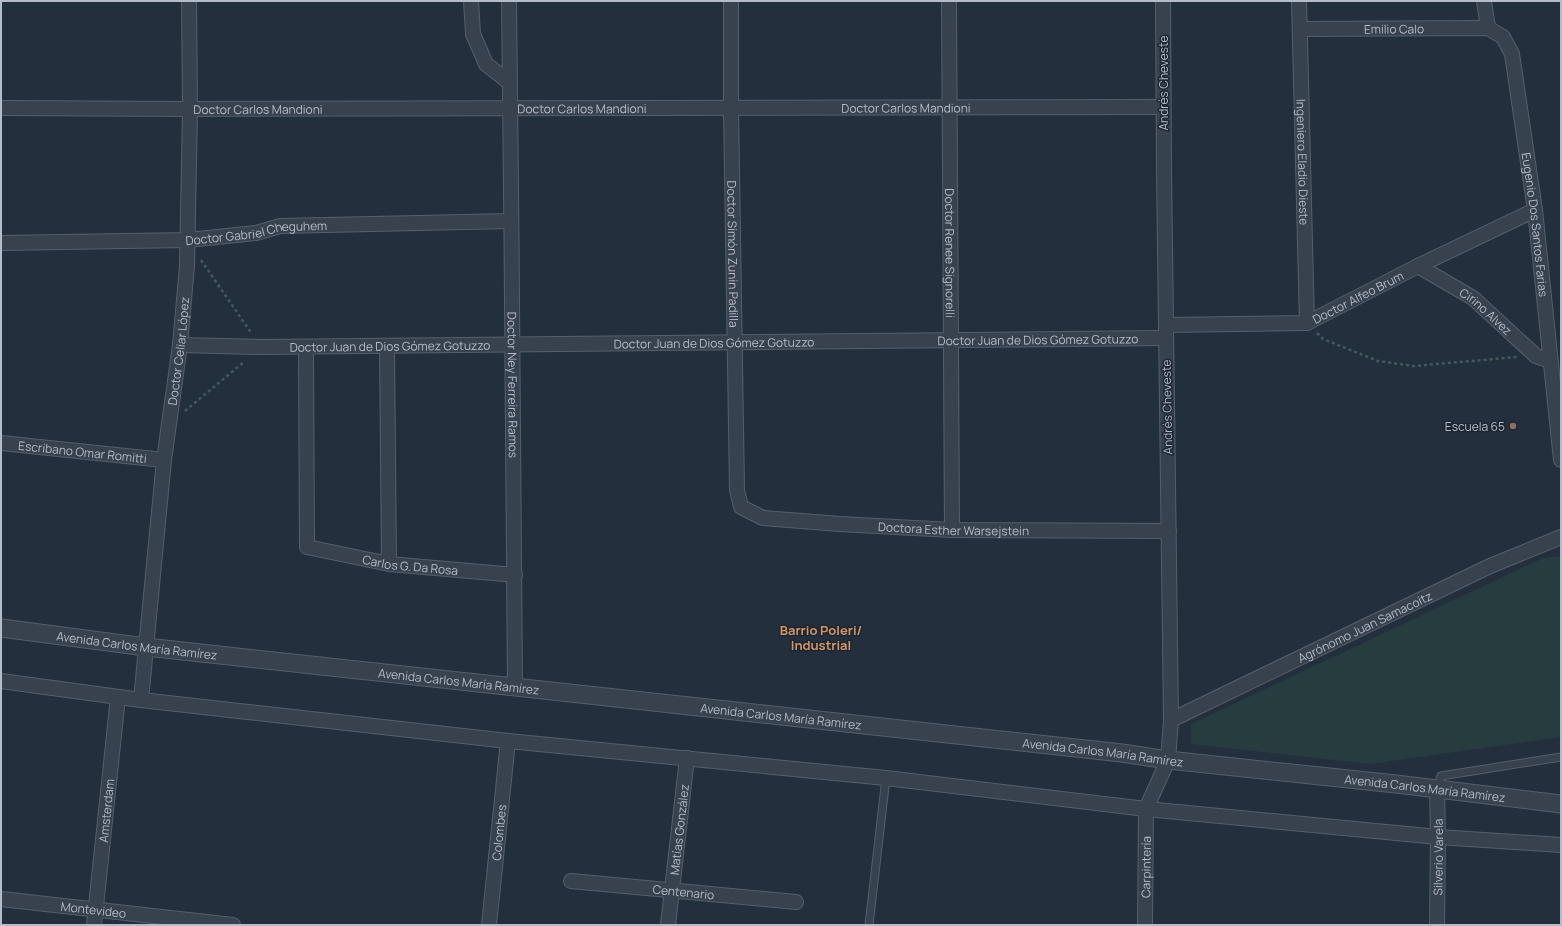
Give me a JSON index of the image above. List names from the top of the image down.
{
  "streets": {
    "street": [
      "Emilio Calo",
      "Andrés Cheveste",
      "Doctor Carlos Mandioni",
      "Ingeniero Eladio Dieste",
      "Eugenio Dos Santos Farias",
      "Doctor Gabriel Cheguhem",
      "Doctor Renee Signorelli",
      "Doctor Simón Zunin Padilla",
      "Doctor Alfeo Brum",
      "Cirino Alvez",
      "Doctor Juan de Dios Gómez Gotuzzo",
      "Doctor Celiar López",
      "Doctor Ney Ferreira Ramos",
      "Escribano Omar Romitti",
      "Doctora Esther Warsejstein",
      "Carlos G. Da Rosa",
      "Agrónomo Juan Samacoitz",
      "Avenida Carlos María Ramírez",
      "Amsterdam",
      "Matías González",
      "Colombes",
      "Silverio Varela",
      "Carpintería",
      "Centenario",
      "Montevideo"
    ]
  },
  "crossings": [
    ["Emilio Calo", "Ingeniero Eladio Dieste"],
    ["Emilio Calo", "Eugenio Dos Santos Farias"],
    ["Andrés Cheveste", "Doctor Carlos Mandioni"],
    ["Andrés Cheveste", "Doctor Alfeo Brum"],
    ["Andrés Cheveste", "Doctor Juan de Dios Gómez Gotuzzo"],
    ["Andrés Cheveste", "Doctora Esther Warsejstein"],
    ["Andrés Cheveste", "Agrónomo Juan Samacoitz"],
    ["Andrés Cheveste", "Avenida Carlos María Ramírez"],
    ["Andrés Cheveste", "Carpintería"],
    ["Doctor Carlos Mandioni", "Doctor Renee Signorelli"],
    ["Doctor Carlos Mandioni", "Doctor Simón Zunin Padilla"],
    ["Doctor Carlos Mandioni", "Doctor Celiar López"],
    ["Doctor Carlos Mandioni", "Doctor Ney Ferreira Ramos"],
    ["Ingeniero Eladio Dieste", "Doctor Alfeo Brum"],
    ["Eugenio Dos Santos Farias", "Doctor Alfeo Brum"],
    ["Eugenio Dos Santos Farias", "Cirino Alvez"],
    ["Doctor Gabriel Cheguhem", "Doctor Celiar López"],
    ["Doctor Gabriel Cheguhem", "Doctor Ney Ferreira Ramos"],
    ["Doctor Renee Signorelli", "Doctor Juan de Dios Gómez Gotuzzo"],
    ["Doctor Renee Signorelli", "Doctora Esther Warsejstein"],
    ["Doctor Simón Zunin Padilla", "Doctor Juan de Dios Gómez Gotuzzo"],
    ["Doctor Simón Zunin Padilla", "Doctora Esther Warsejstein"],
    ["Doctor Alfeo Brum", "Cirino Alvez"],
    ["Doctor Alfeo Brum", "Doctor Juan de Dios Gómez Gotuzzo"],
    ["Doctor Juan de Dios Gómez Gotuzzo", "Doctor Celiar López"],
    ["Doctor Juan de Dios Gómez Gotuzzo", "Doctor Ney Ferreira Ramos"],
    ["Doctor Juan de Dios Gómez Gotuzzo", "Carlos G. Da Rosa"],
    ["Doctor Celiar López", "Escribano Omar Romitti"],
    ["Doctor Celiar López", "Avenida Carlos María Ramírez"],
    ["Doctor Ney Ferreira Ramos", "Carlos G. Da Rosa"],
    ["Doctor Ney Ferreira Ramos", "Avenida Carlos María Ramírez"],
    ["Avenida Carlos María Ramírez", "Silverio Varela"],
    ["Amsterdam", "Montevideo"],
    ["Matías González", "Centenario"]
  ],
  "districts": ["Barrio Poleri/ Industrial"],
  "places": ["Escuela 65"]
}
